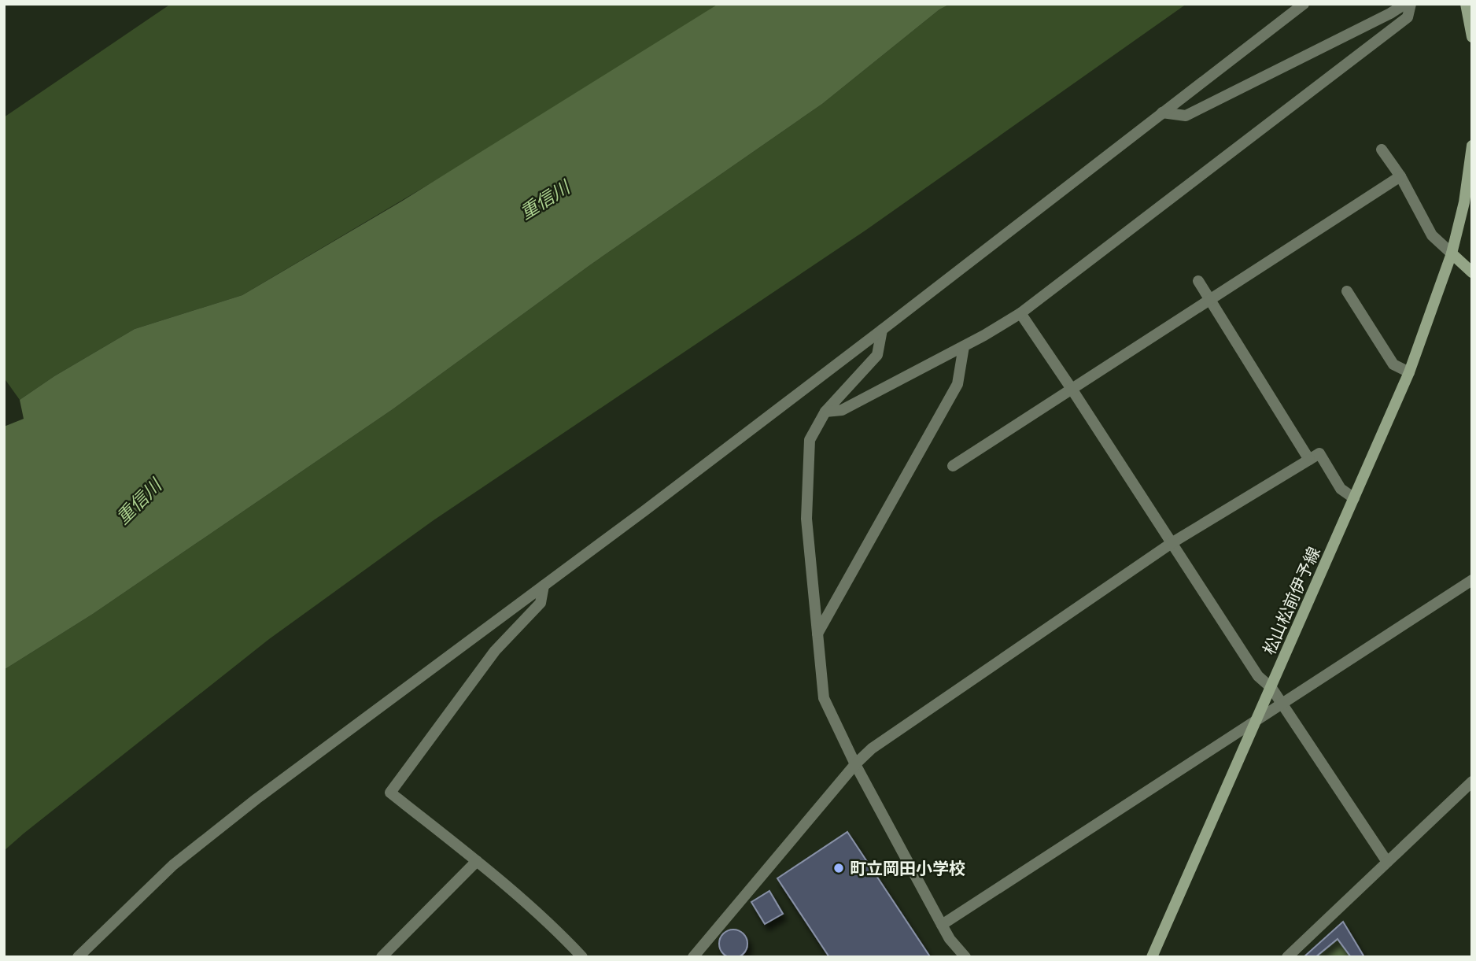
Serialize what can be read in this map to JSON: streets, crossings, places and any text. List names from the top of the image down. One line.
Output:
{"streets":{"main road":["松山松前伊予線"]},"water":["重信川"],"places":["町立岡田小学校"]}
